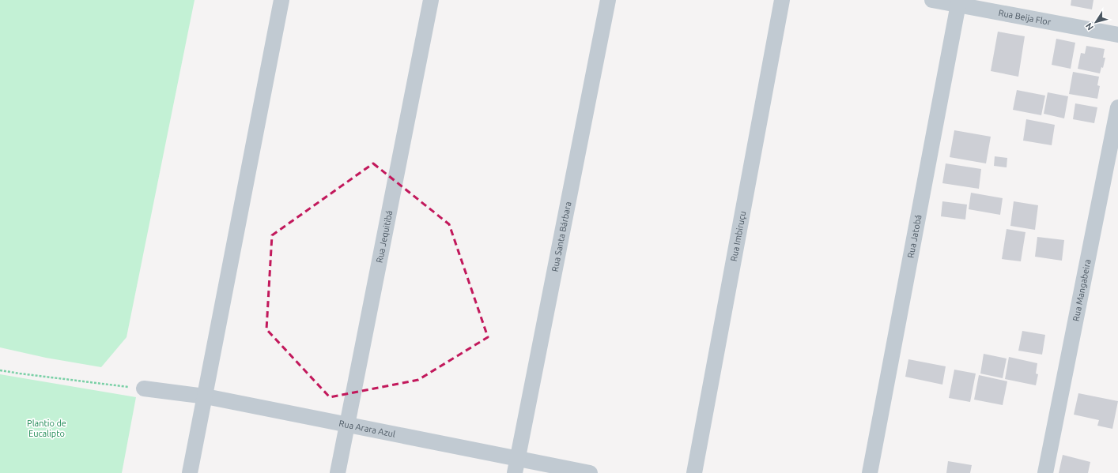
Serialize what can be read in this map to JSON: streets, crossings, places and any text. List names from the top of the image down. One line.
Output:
{"streets":{"street":["Rua Beija Flor","Rua Jequitibá","Rua Santa Bárbara","Rua Jatobá","Rua Imbiruçu","Rua Mangabeira","Rua Arara Azul"]},"crossings":[["Rua Beija Flor","Rua Jatobá"],["Rua Jequitibá","Rua Arara Azul"],["Rua Santa Bárbara","Rua Arara Azul"]],"parks":["Plantio de Eucalipto"],"north":"bottom left"}
